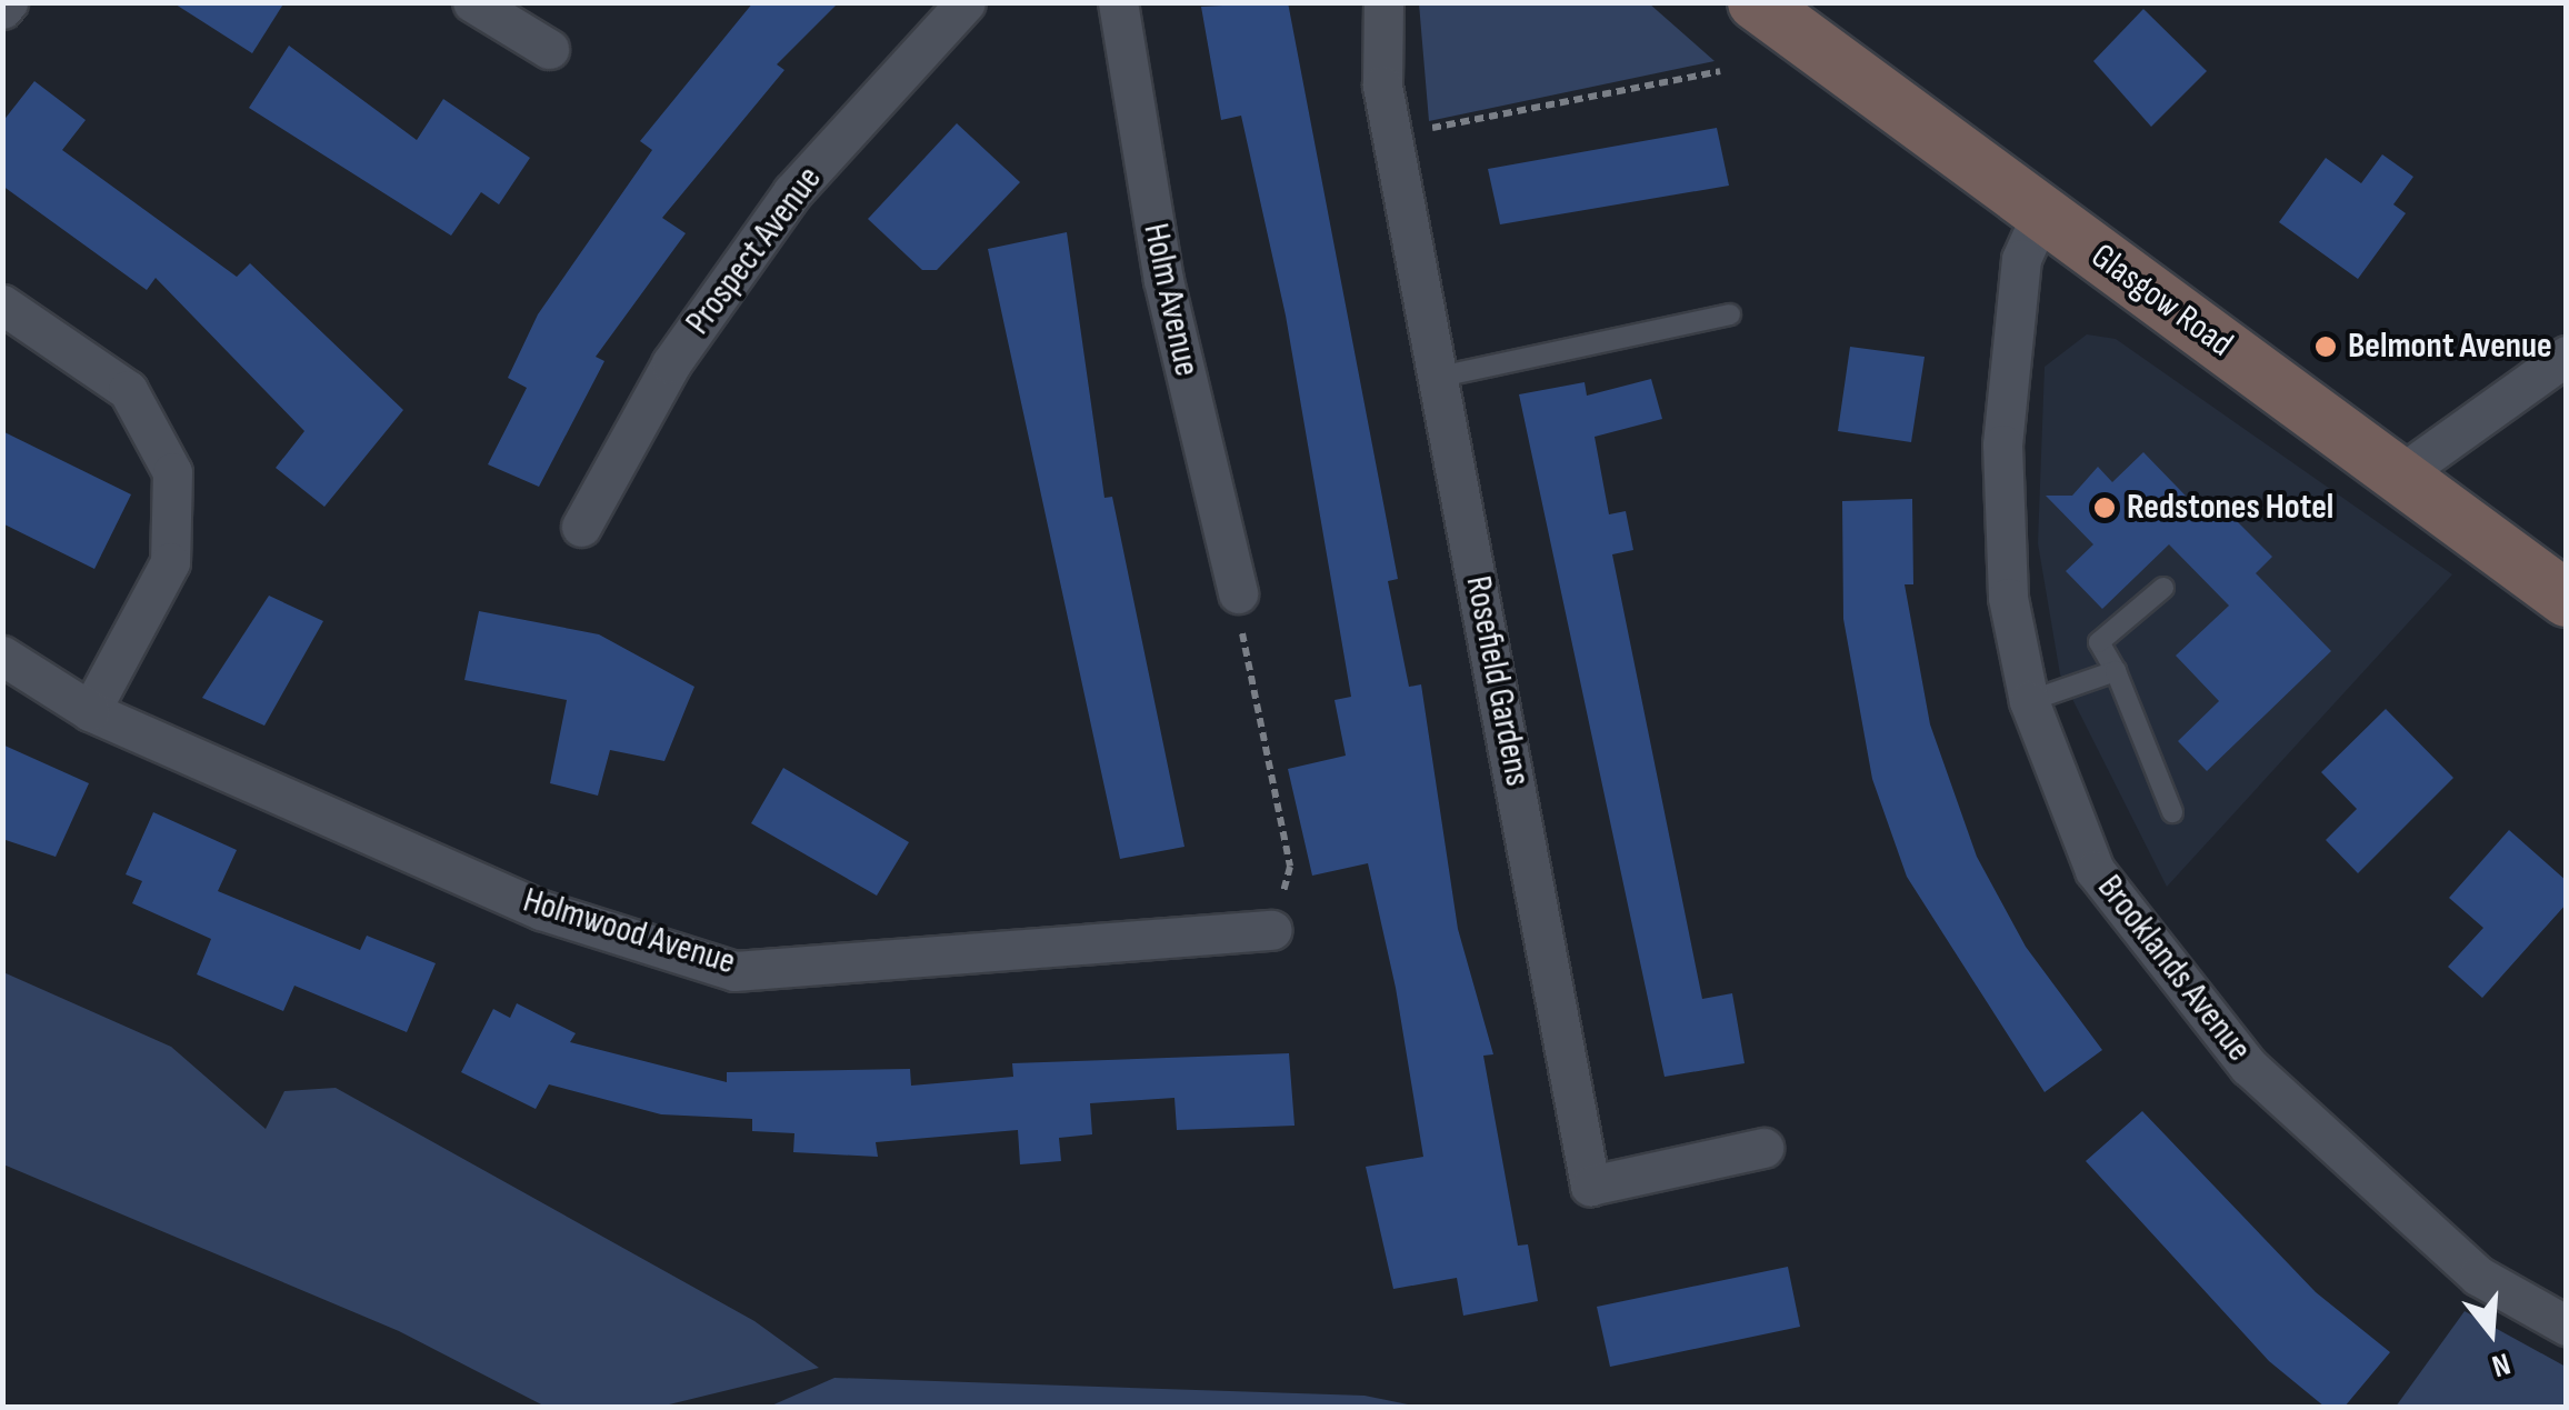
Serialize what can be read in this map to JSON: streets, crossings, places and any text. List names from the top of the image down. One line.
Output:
{"streets":{"main road":["Glasgow Road"],"street":["Prospect Avenue","Holm Avenue","Rosefield Gardens","Holmwood Avenue","Brooklands Avenue"]},"crossings":[["Glasgow Road","Brooklands Avenue"]],"places":["Belmont Avenue","Redstones Hotel"],"north":"bottom"}
